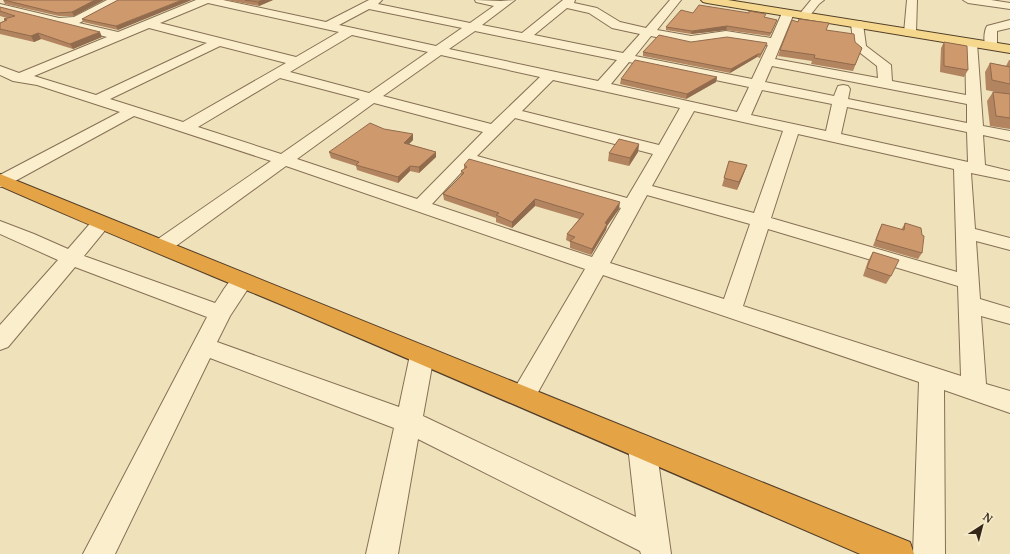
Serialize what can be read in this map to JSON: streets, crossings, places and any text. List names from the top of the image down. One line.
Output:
{"north":"top right"}
